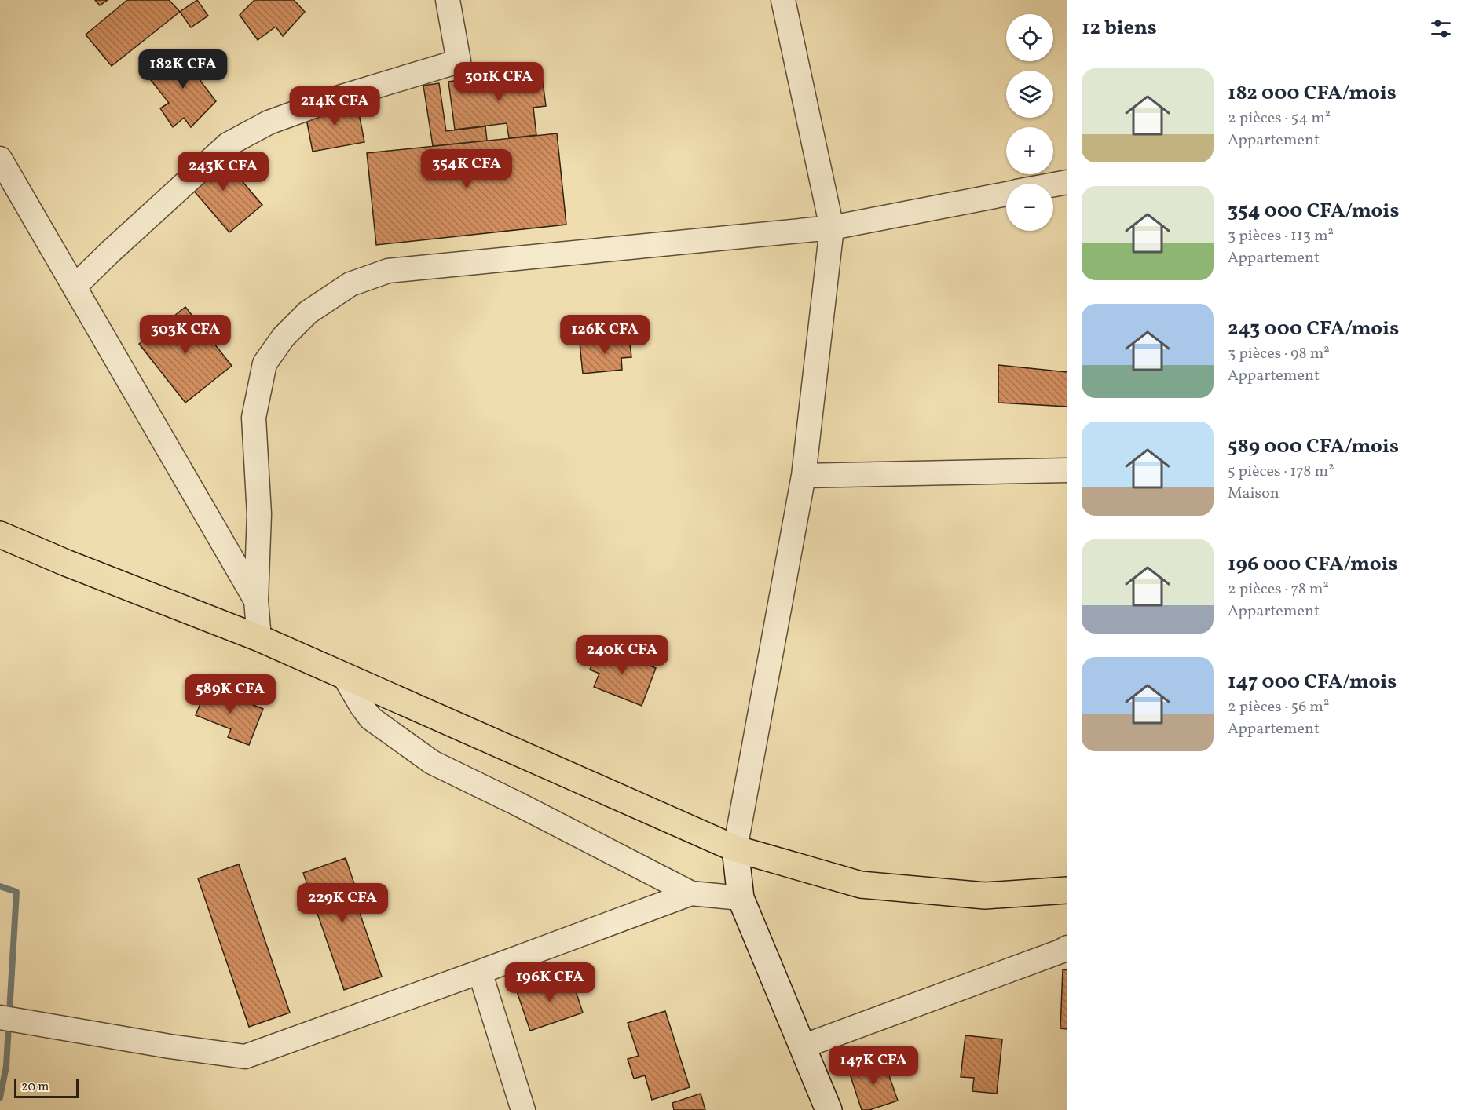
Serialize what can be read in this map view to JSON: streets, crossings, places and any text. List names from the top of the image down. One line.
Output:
{"scale_bar":"20 m","page":{"heading":"12 biens","map_buttons":["+","−"],"price":["182K CFA","301K CFA","214K CFA","354K CFA","243K CFA","303K CFA","126K CFA","240K CFA","589K CFA","229K CFA","196K CFA","147K CFA"],"list":[{"name":"182 000 CFA/mois","note":"2 pièces · 54 m² · Appartement"},{"name":"354 000 CFA/mois","note":"3 pièces · 113 m² · Appartement"},{"name":"243 000 CFA/mois","note":"3 pièces · 98 m² · Appartement"},{"name":"589 000 CFA/mois","note":"5 pièces · 178 m² · Maison"},{"name":"196 000 CFA/mois","note":"2 pièces · 78 m² · Appartement"},{"name":"147 000 CFA/mois","note":"2 pièces · 56 m² · Appartement"}],"scale":"20 m"}}
